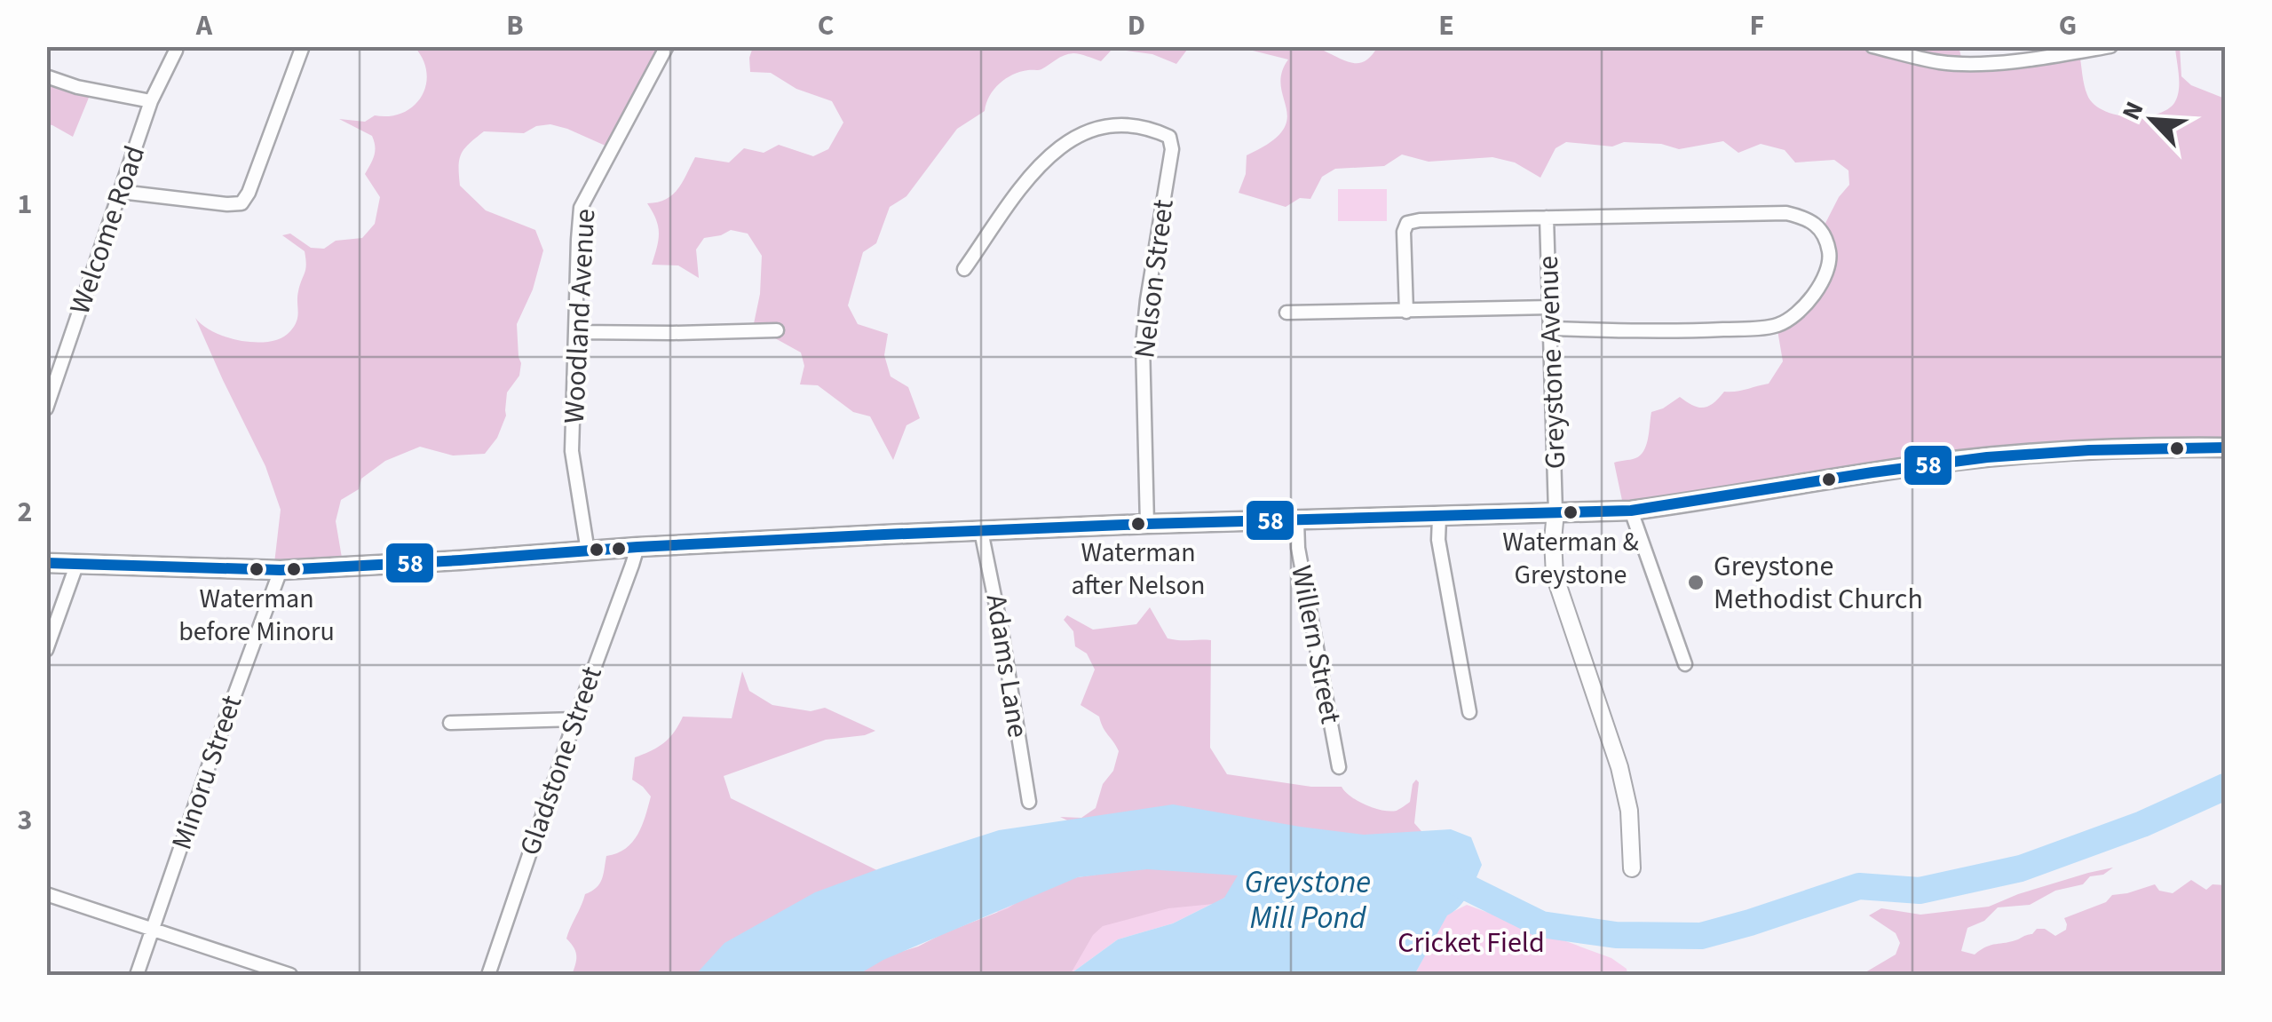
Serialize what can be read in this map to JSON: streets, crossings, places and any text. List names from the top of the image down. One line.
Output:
{"streets":{"street":["Welcome Road","Nelson Street","Woodland Avenue","Greystone Avenue","Willern Street","Adams Lane","Gladstone Street","Minoru Street"]},"water":["Greystone Mill Pond"],"parks":["Cricket Field"],"places":["Waterman & Greystone","Waterman after Nelson","Waterman before Minoru","Greystone Methodist Church"],"lines":["transit line 58"],"north":"top left","grid":{"columns":["A","B","C","D","E","F","G"],"rows":["1","2","3"]}}
